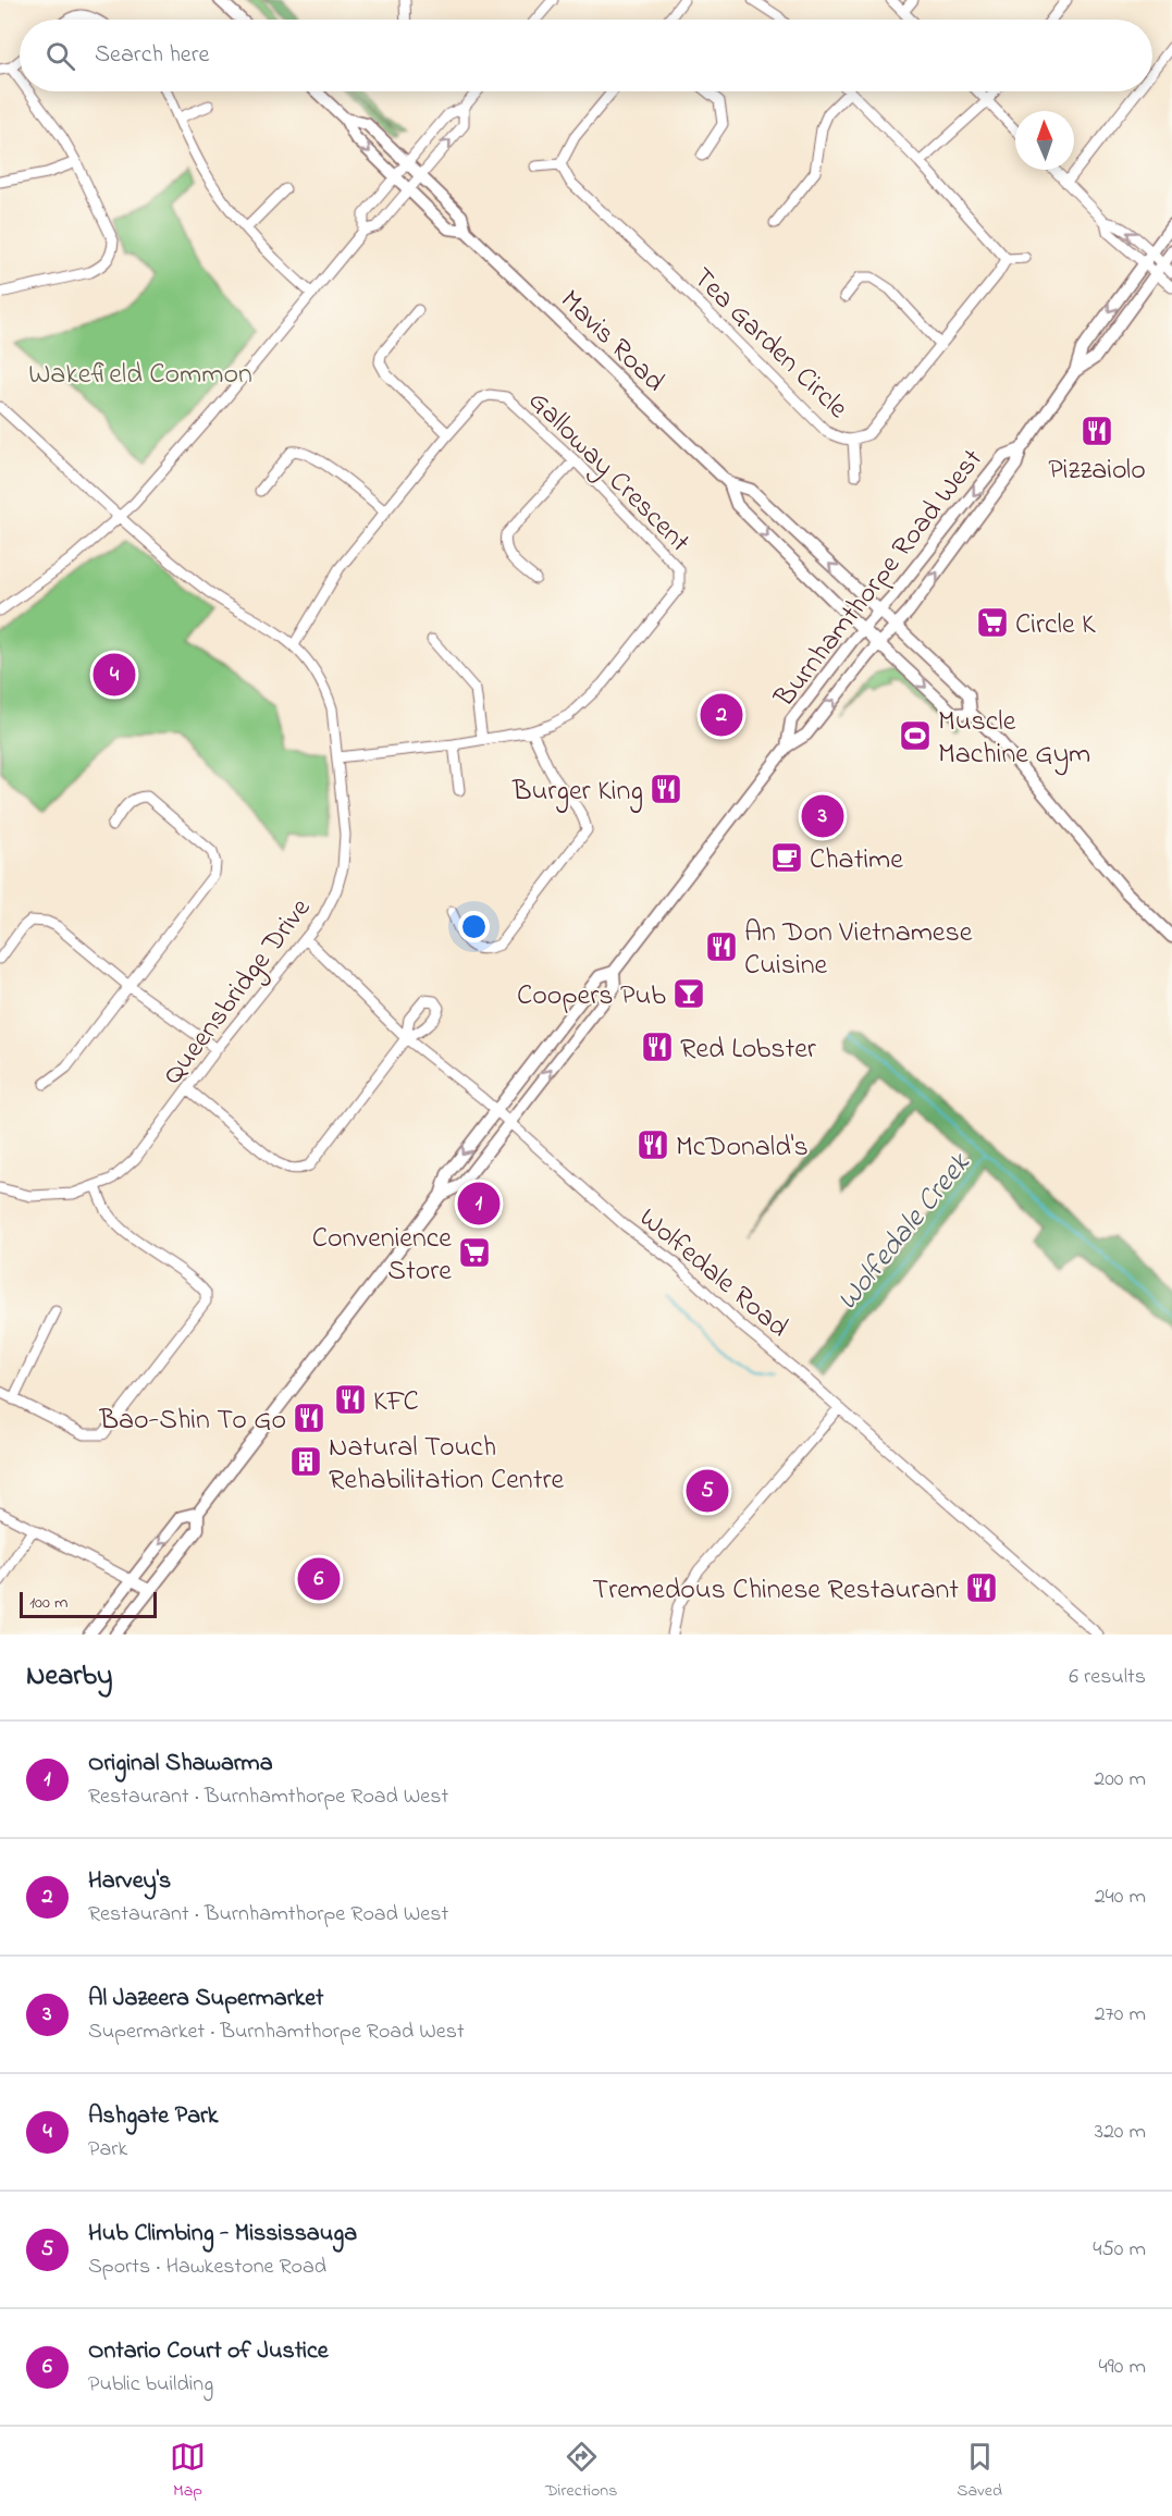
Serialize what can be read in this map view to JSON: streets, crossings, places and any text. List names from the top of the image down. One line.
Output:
{"streets":{"main road":["Mavis Road","Burnhamthorpe Road West"],"street":["Tea Garden Circle","Galloway Crescent","Queensbridge Drive","Wolfedale Road"]},"crossings":[["Mavis Road","Burnhamthorpe Road West"],["Galloway Crescent","Queensbridge Drive"],["Burnhamthorpe Road West","Wolfedale Road"],["Queensbridge Drive","Wolfedale Road"]],"water":["Wolfedale Creek"],"parks":["Wakefield Common"],"places":{"restaurant":["Pizzaiolo","Burger King","An Don Vietnamese Cuisine","Red Lobster","McDonald's","KFC","Bao-Shin To Go","Tremedous Chinese Restaurant"],"supermarket":["Circle K","Convenience Store"],"sports":["Muscle Machine Gym"],"cafe":["Chatime"],"bar":["Coopers Pub"],"building":["Natural Touch Rehabilitation Centre"]},"scale_bar":"100 m","north":"top","page":{"search":"Search here","pins":["4","2","3","1","5","6"],"scale":"100 m","heading":["Nearby","6 results"],"list":[{"mark":"1","name":"Original Shawarma","note":"Restaurant · Burnhamthorpe Road West","value":"200 m"},{"mark":"2","name":"Harvey's","note":"Restaurant · Burnhamthorpe Road West","value":"240 m"},{"mark":"3","name":"Al Jazeera Supermarket","note":"Supermarket · Burnhamthorpe Road West","value":"270 m"},{"mark":"4","name":"Ashgate Park","note":"Park","value":"320 m"},{"mark":"5","name":"Hub Climbing - Mississauga","note":"Sports · Hawkestone Road","value":"450 m"},{"mark":"6","name":"Ontario Court of Justice","note":"Public building","value":"490 m"}],"nav":["Map","Directions","Saved"]}}
